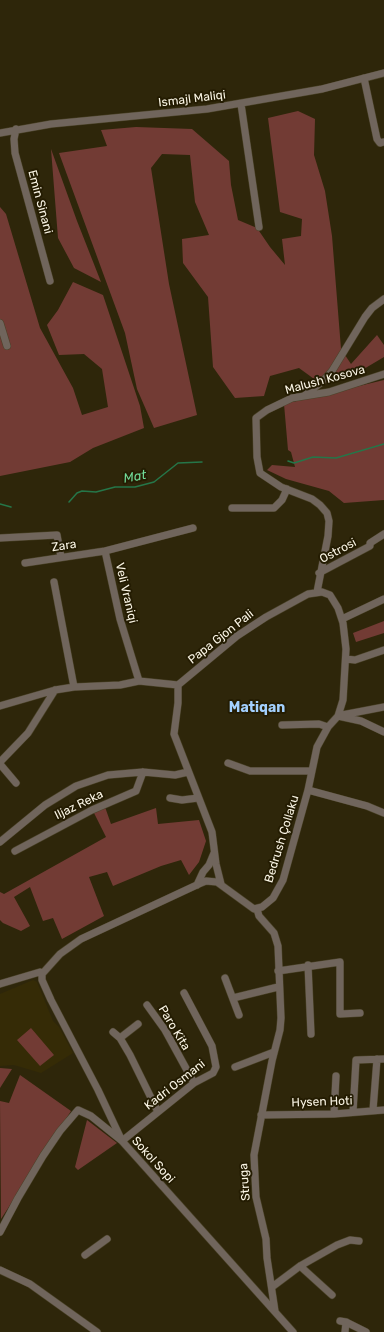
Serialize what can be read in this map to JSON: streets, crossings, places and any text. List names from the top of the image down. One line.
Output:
{"streets":{"street":["Ismajl Maliqi","Emin Sinani","Malush Kosova","Zara","Ostrosi","Veli Vraniqi","Papa Gjon Pali","Iljaz Reka","Bedrush Çollaku","Paro Kita","Kadri Osmani","Hysen Hoti","Sokol Sopi","Struga"]},"crossings":[["Ismajl Maliqi","Emin Sinani"],["Malush Kosova","Ostrosi"],["Malush Kosova","Papa Gjon Pali"],["Zara","Veli Vraniqi"],["Bedrush Çollaku","Struga"],["Paro Kita","Kadri Osmani"],["Kadri Osmani","Sokol Sopi"],["Hysen Hoti","Struga"],["Sokol Sopi","Struga"]],"districts":["Matiqan"],"water":["Mat"]}
